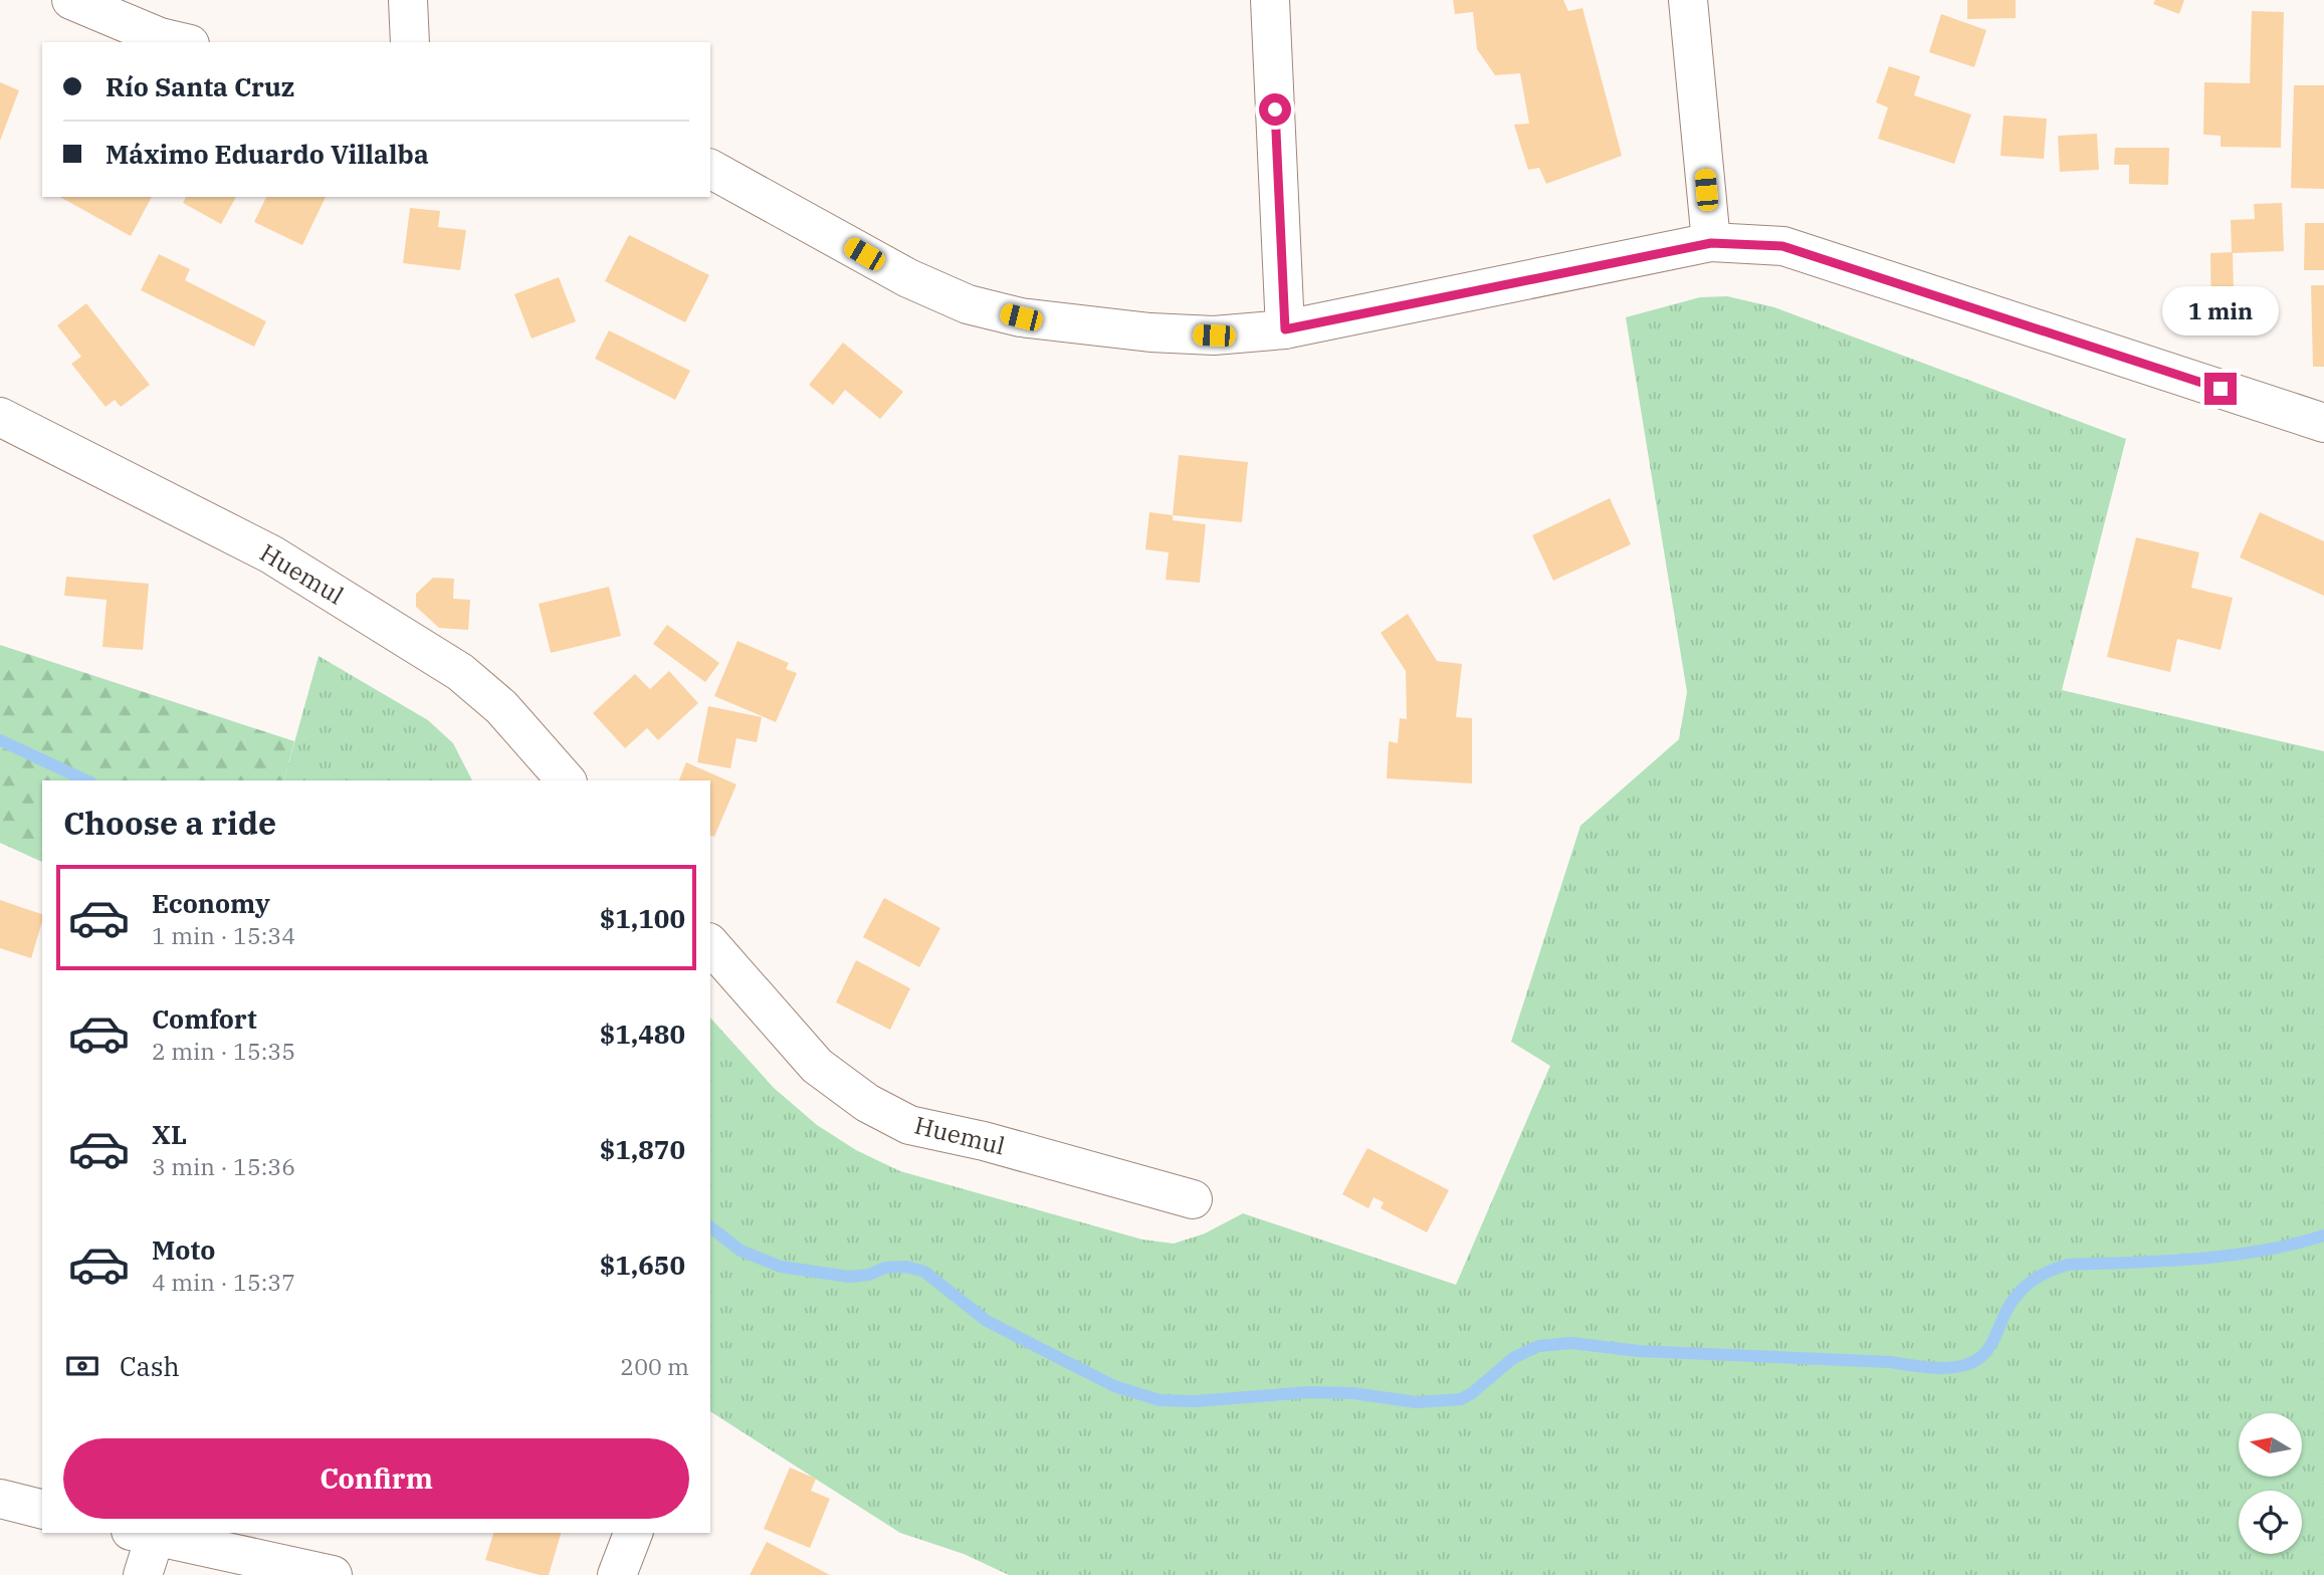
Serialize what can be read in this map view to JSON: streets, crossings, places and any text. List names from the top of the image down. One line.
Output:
{"streets":{"street":["Huemul"]},"north":"left","page":{"banner":["Río Santa Cruz","Máximo Eduardo Villalba"],"bubble":"1 min","heading":"Choose a ride","list":[{"name":"Economy","note":"1 min · 15:34","value":"$1,100"},{"name":"Comfort","note":"2 min · 15:35","value":"$1,480"},{"name":"XL","note":"3 min · 15:36","value":"$1,870"},{"name":"Moto","note":"4 min · 15:37","value":"$1,650"}],"pay":["Cash","200 m"],"buttons":"Confirm"}}
